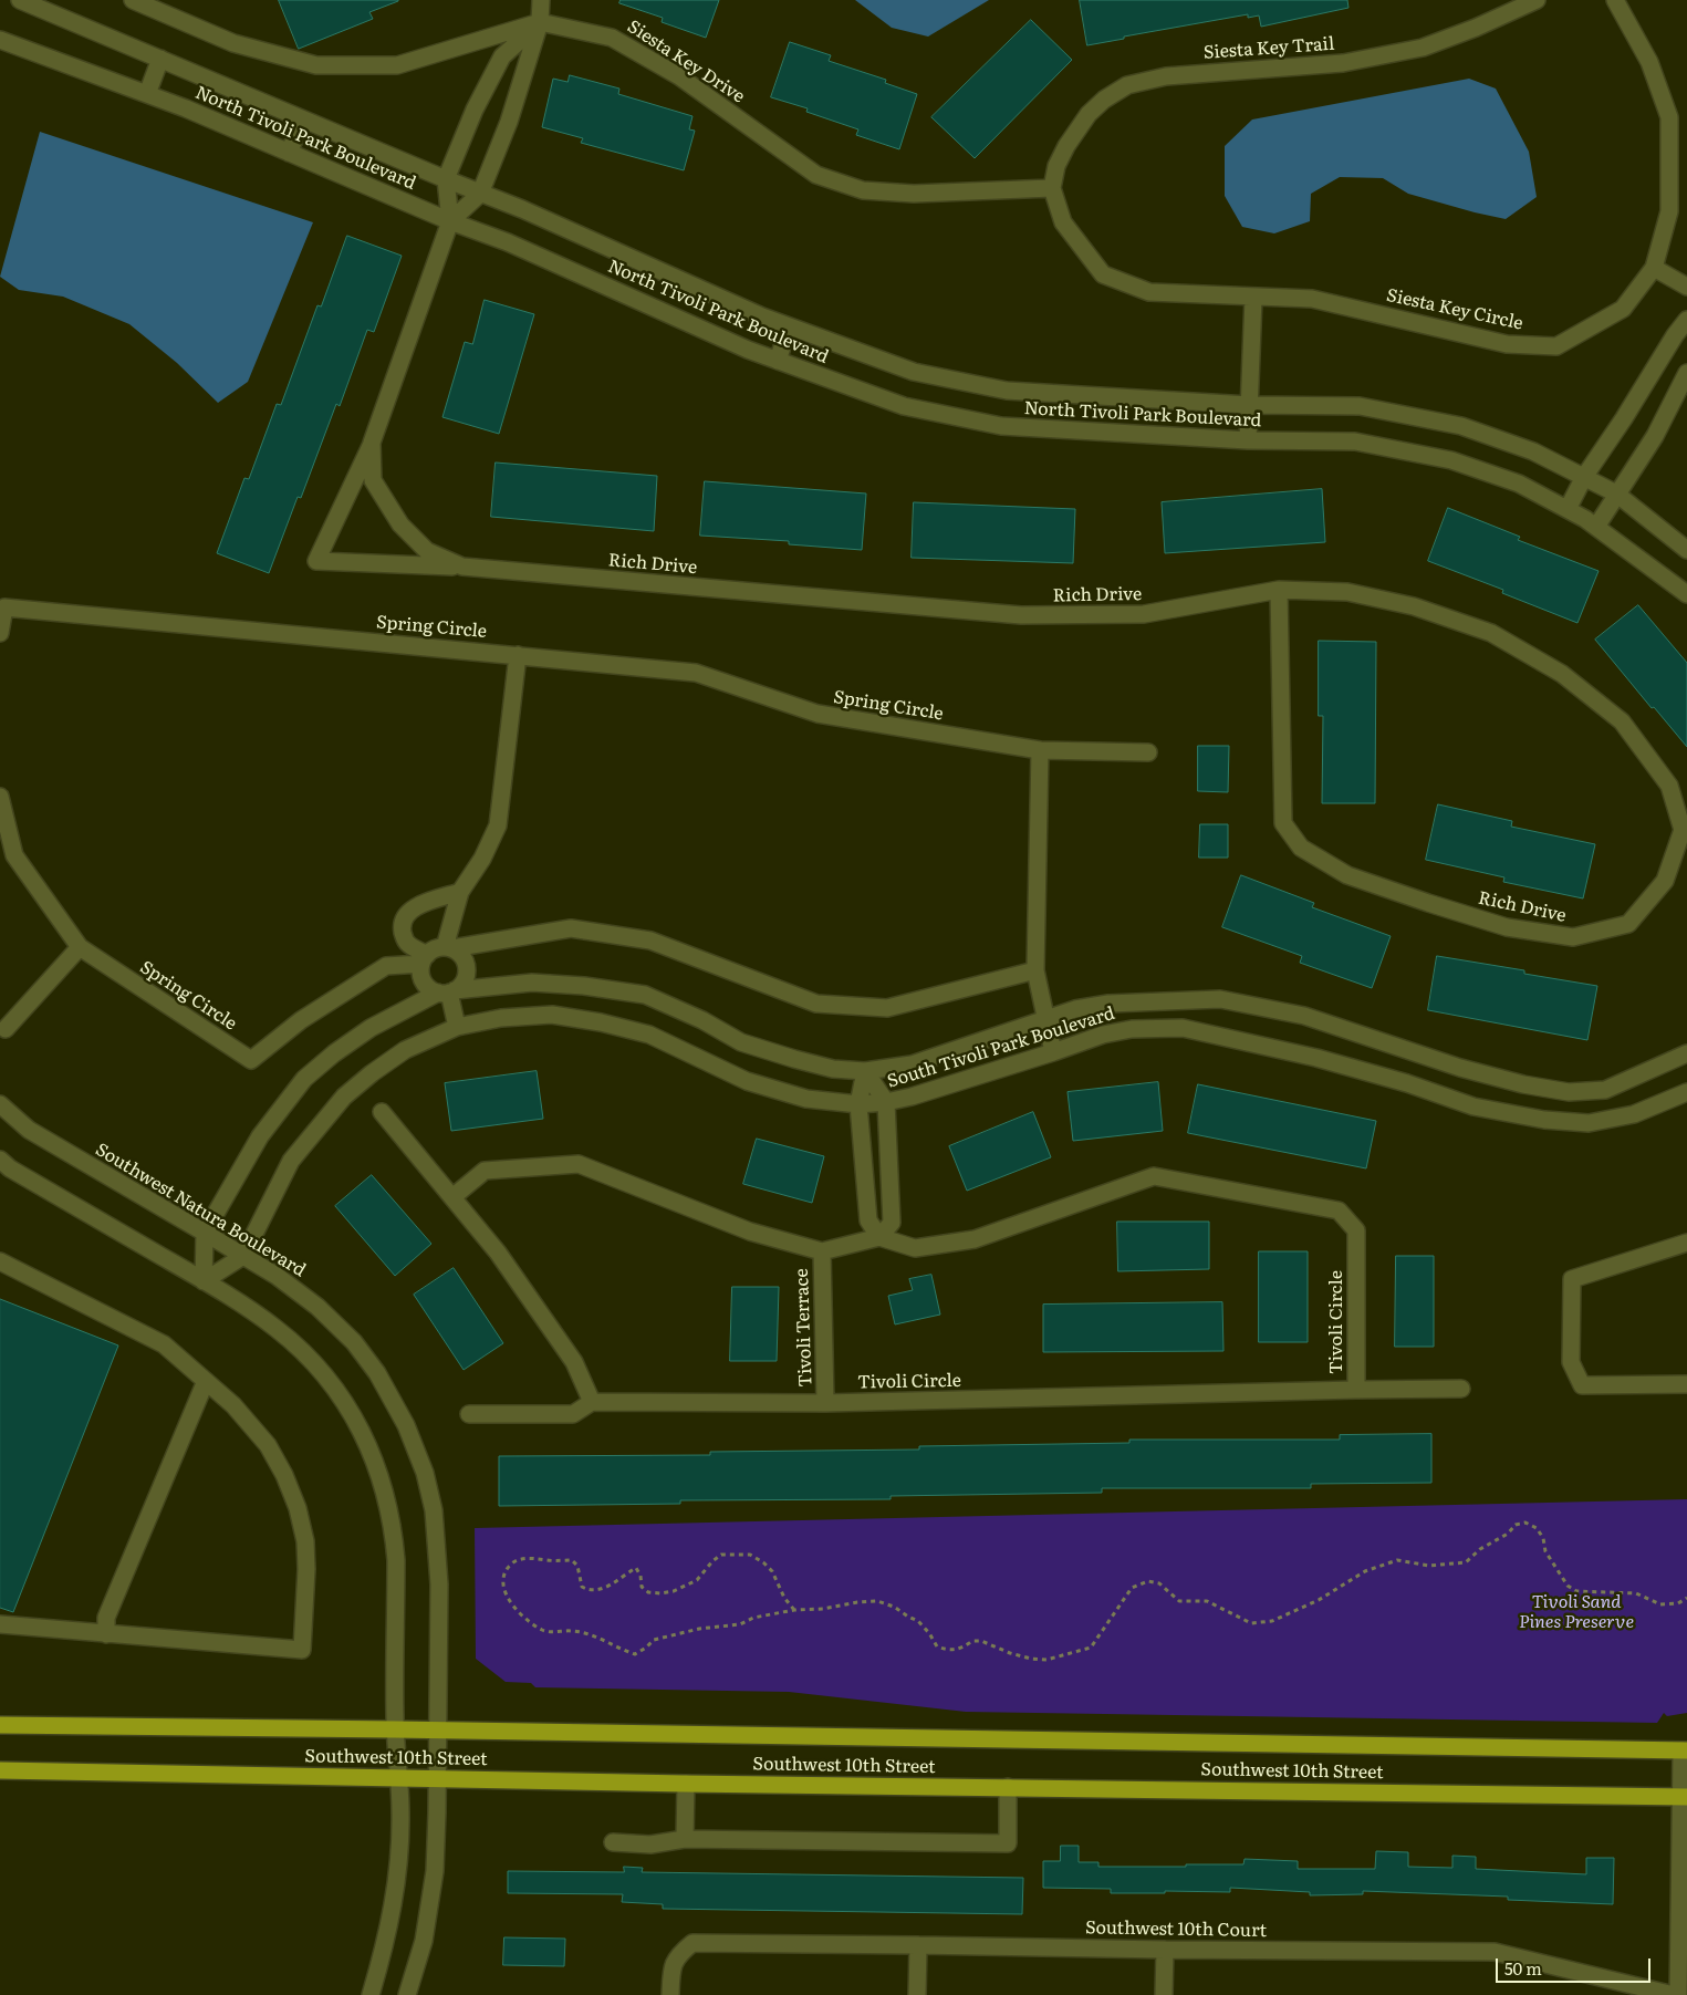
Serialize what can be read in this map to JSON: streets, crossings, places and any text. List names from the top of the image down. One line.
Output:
{"streets":{"main road":["Southwest 10th Street"],"street":["Siesta Key Trail","Siesta Key Drive","North Tivoli Park Boulevard","Siesta Key Circle","Rich Drive","Spring Circle","South Tivoli Park Boulevard","Southwest Natura Boulevard","Tivoli Circle","Tivoli Terrace","Southwest 10th Court"]},"crossings":[["Siesta Key Trail","Siesta Key Drive"],["Siesta Key Trail","Siesta Key Circle"],["Siesta Key Drive","Siesta Key Circle"],["North Tivoli Park Boulevard","Rich Drive"],["Spring Circle","South Tivoli Park Boulevard"],["South Tivoli Park Boulevard","Southwest Natura Boulevard"],["Southwest Natura Boulevard","Southwest 10th Street"],["Tivoli Circle","Tivoli Terrace"]],"parks":["Tivoli Sand Pines Preserve"],"scale_bar":"50 m"}
